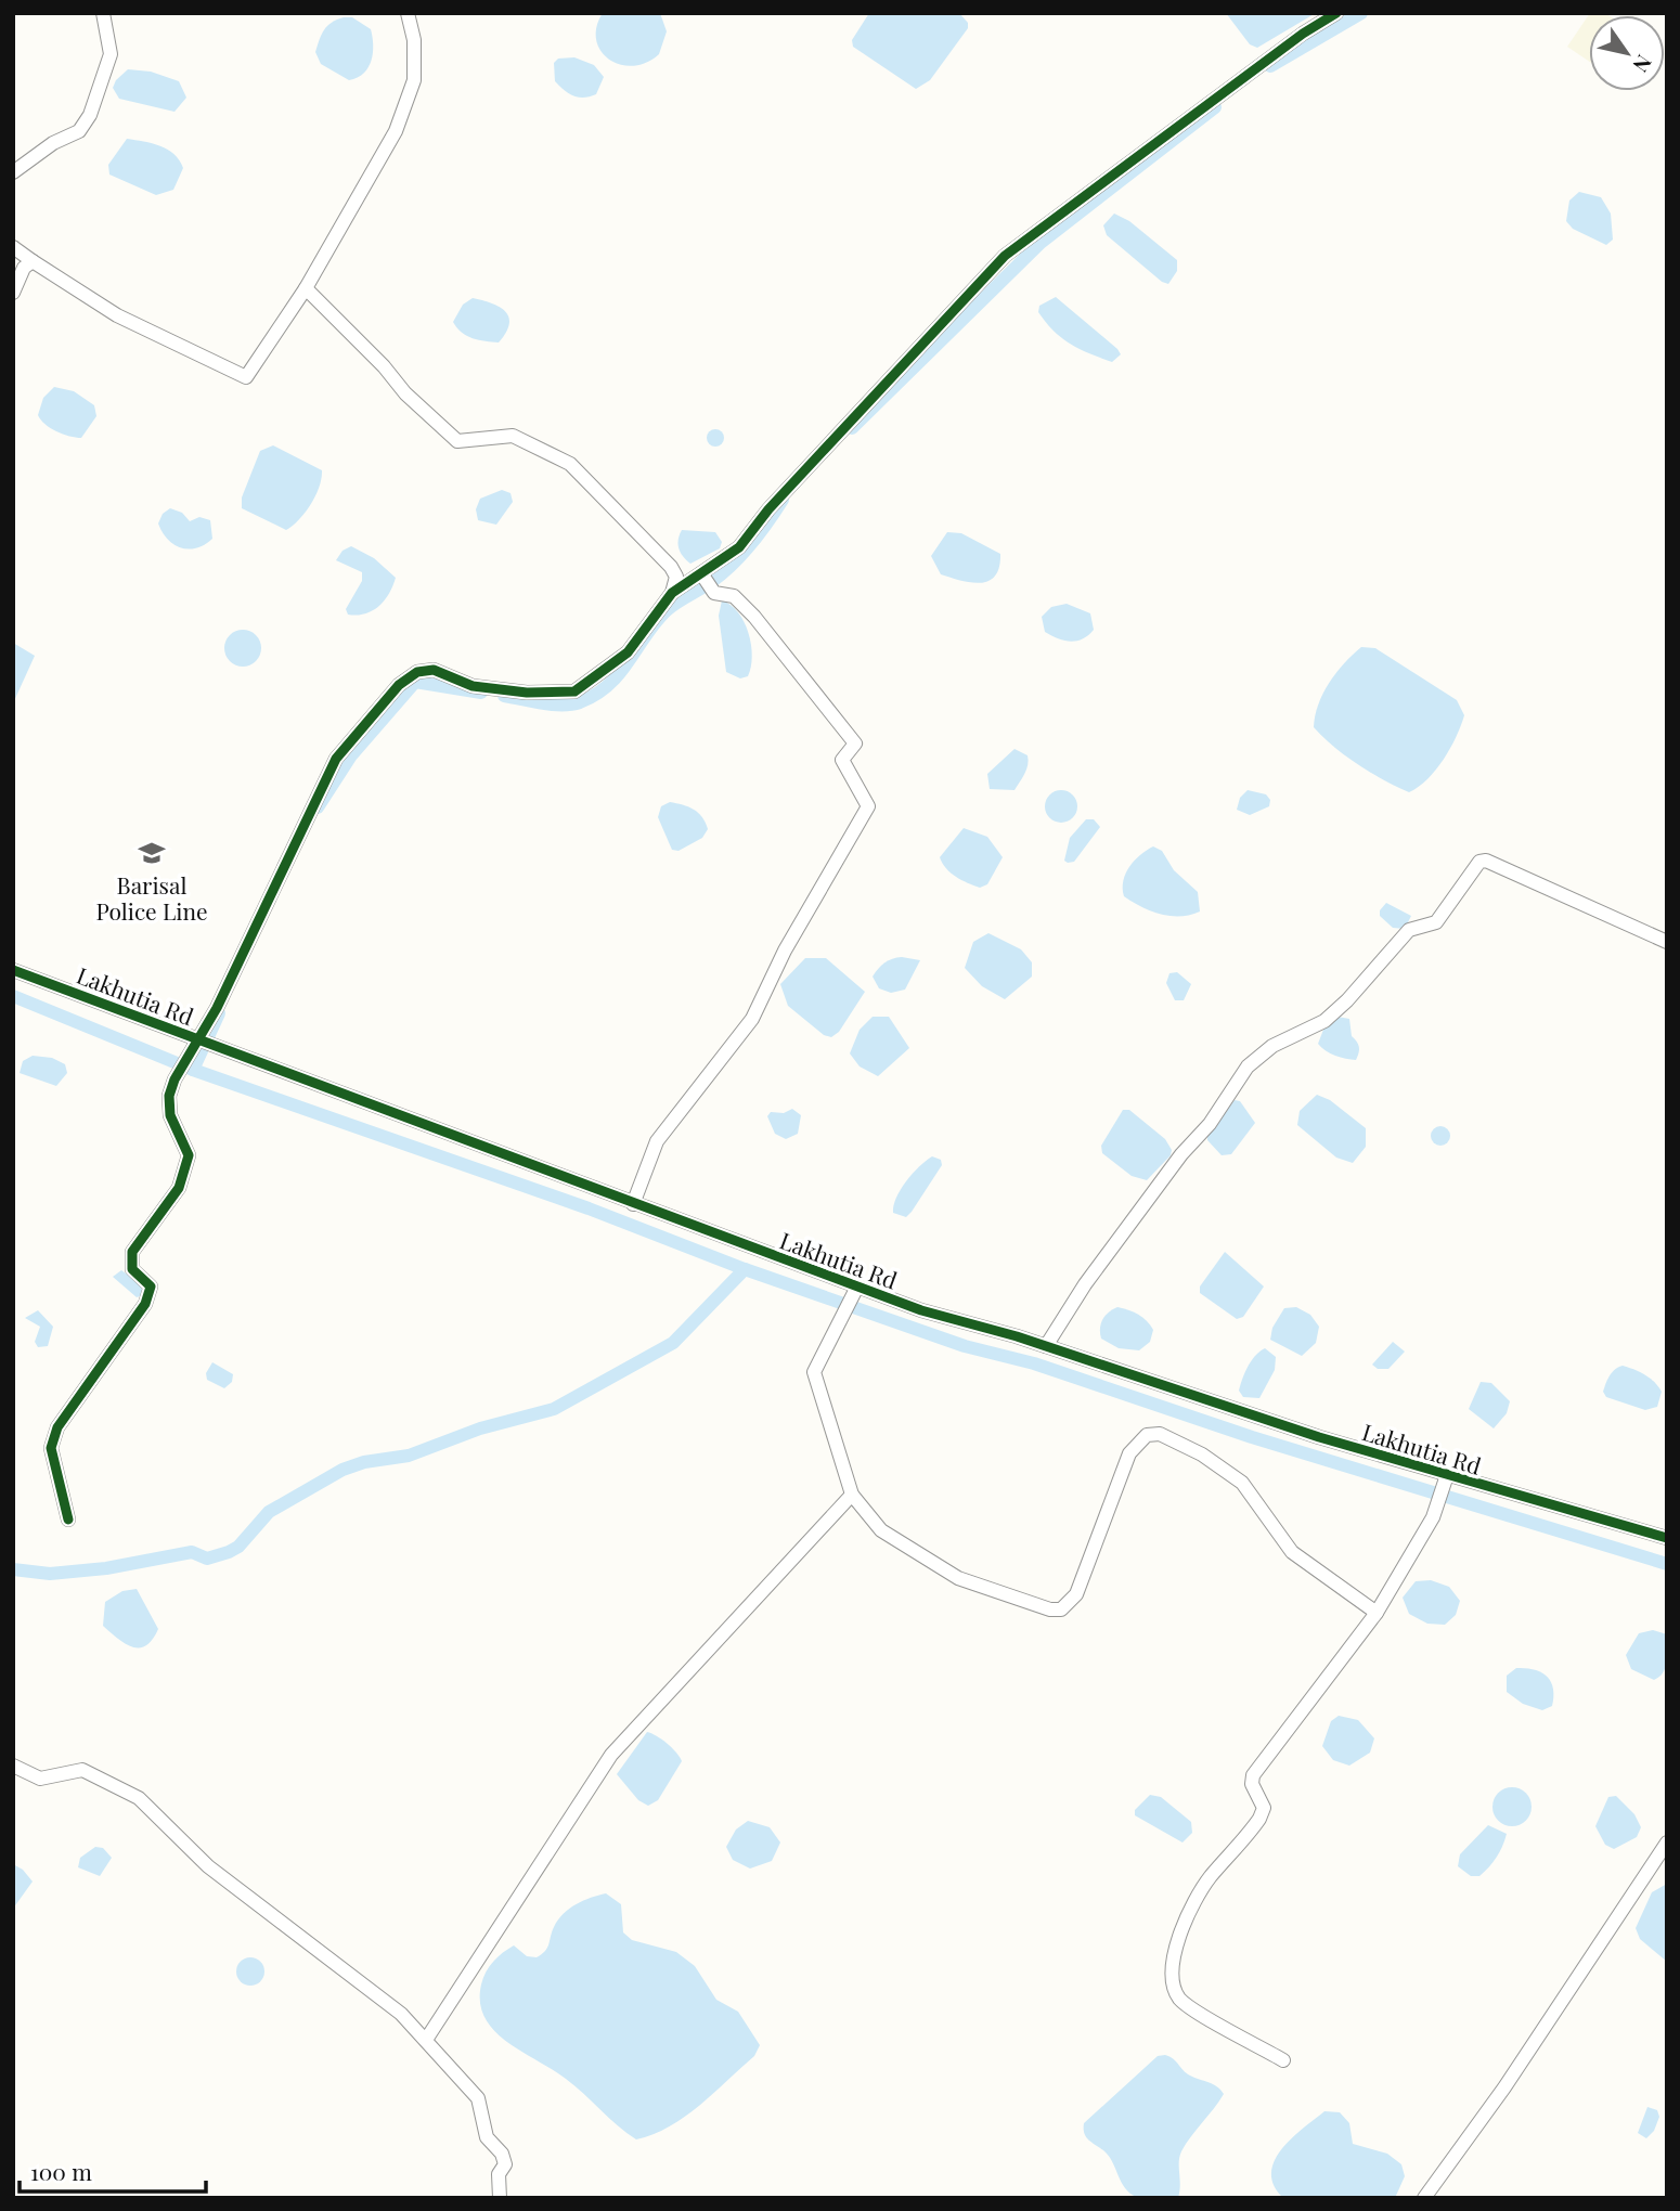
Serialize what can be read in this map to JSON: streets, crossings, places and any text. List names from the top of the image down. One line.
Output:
{"streets":{"street":["Lakhutia Rd"]},"places":{"school or university":["Barisal Police Line"]},"scale_bar":"100 m","north":"bottom right"}
